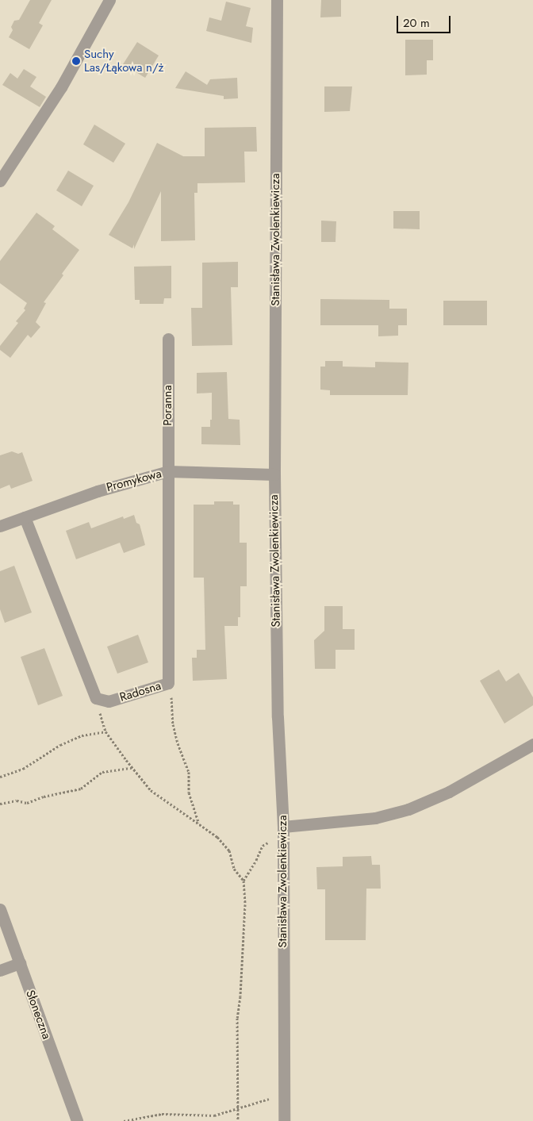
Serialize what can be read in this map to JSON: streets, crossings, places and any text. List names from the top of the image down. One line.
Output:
{"streets":{"street":["Stanisława Zwolenkiewicza","Poranna","Promykowa","Radosna","Słoneczna"]},"crossings":[["Stanisława Zwolenkiewicza","Promykowa"],["Poranna","Promykowa"],["Poranna","Radosna"],["Promykowa","Radosna"]],"places":["Suchy Las/Łąkowa n/ż"],"scale_bar":"20 m"}
